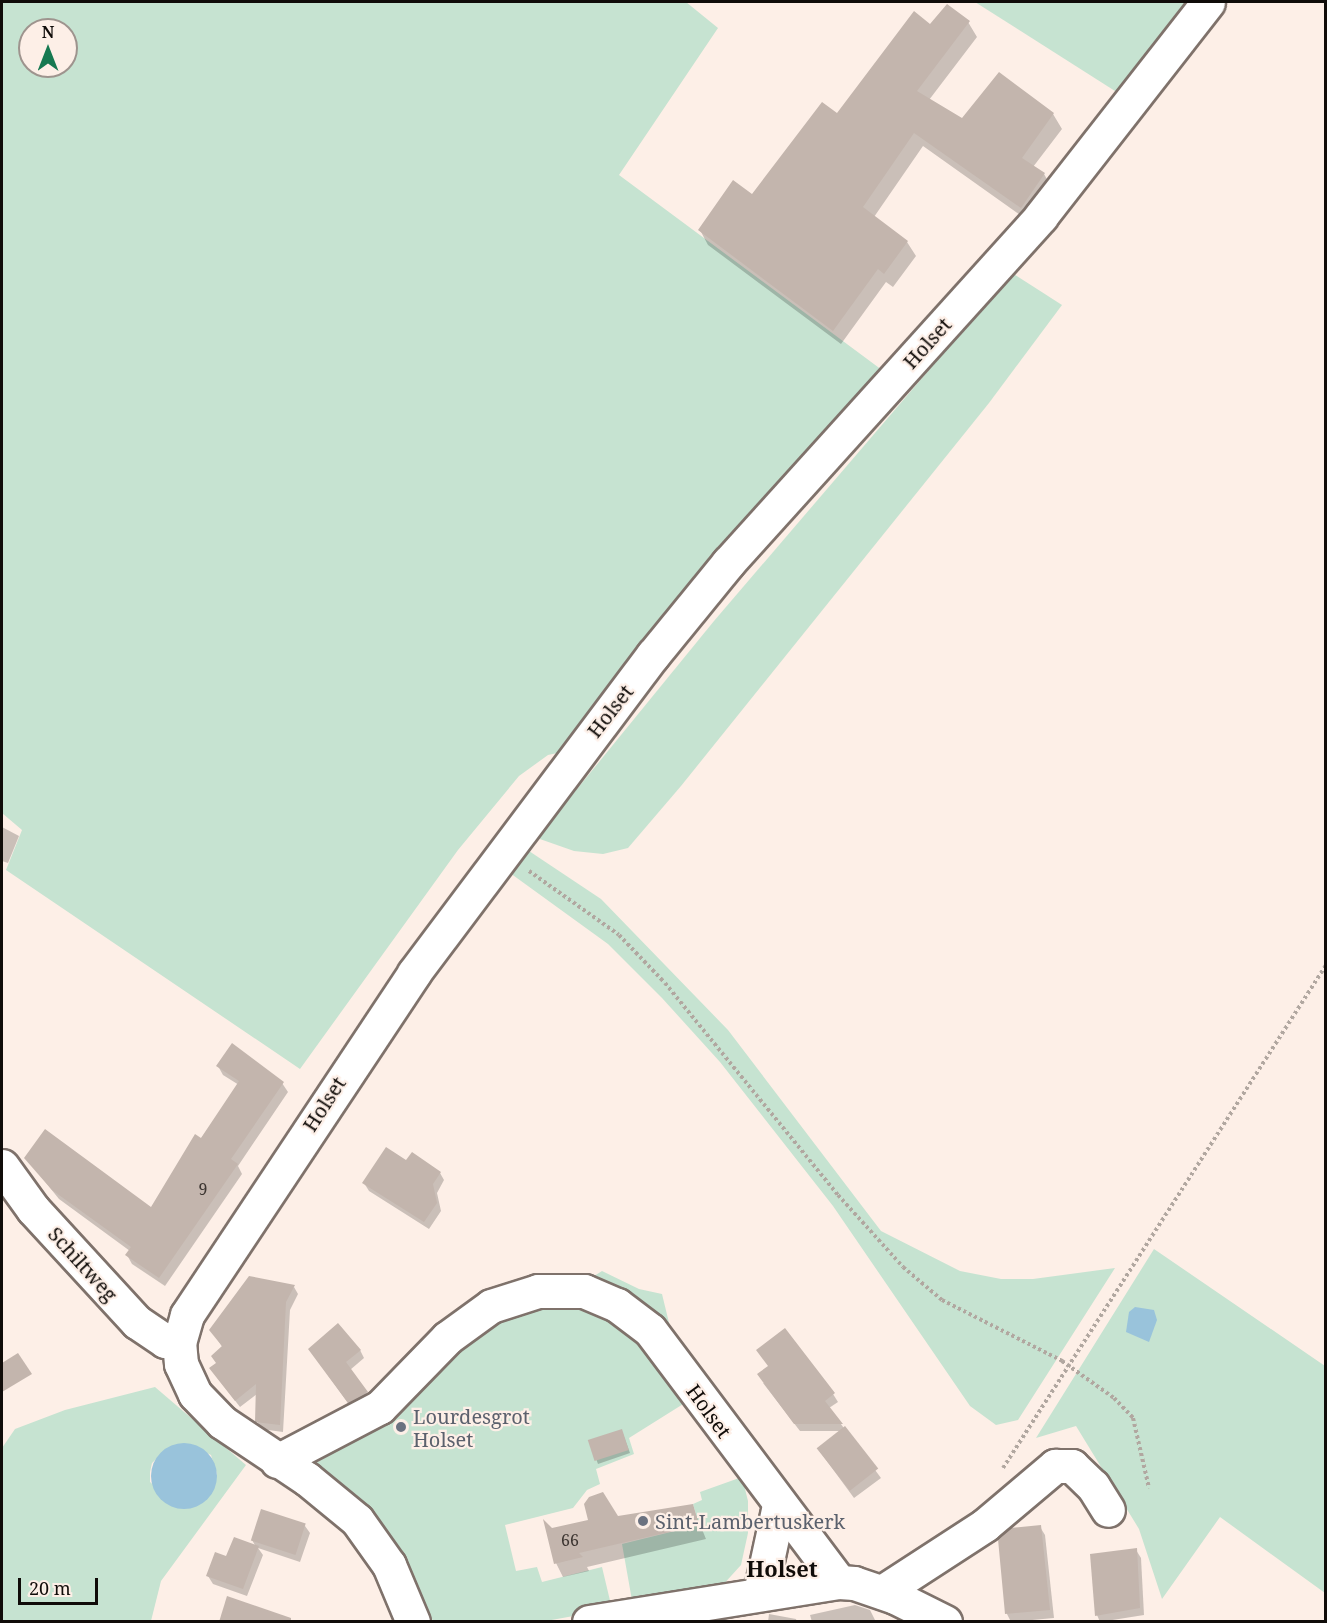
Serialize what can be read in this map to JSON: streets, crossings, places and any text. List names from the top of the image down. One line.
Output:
{"streets":{"street":["Holset","Schiltweg"]},"crossings":[["Holset","Schiltweg"]],"districts":["Holset"],"places":["Lourdesgrot Holset","Sint-Lambertuskerk"],"house_numbers":["9","66"],"scale_bar":"20 m","north":"top"}
